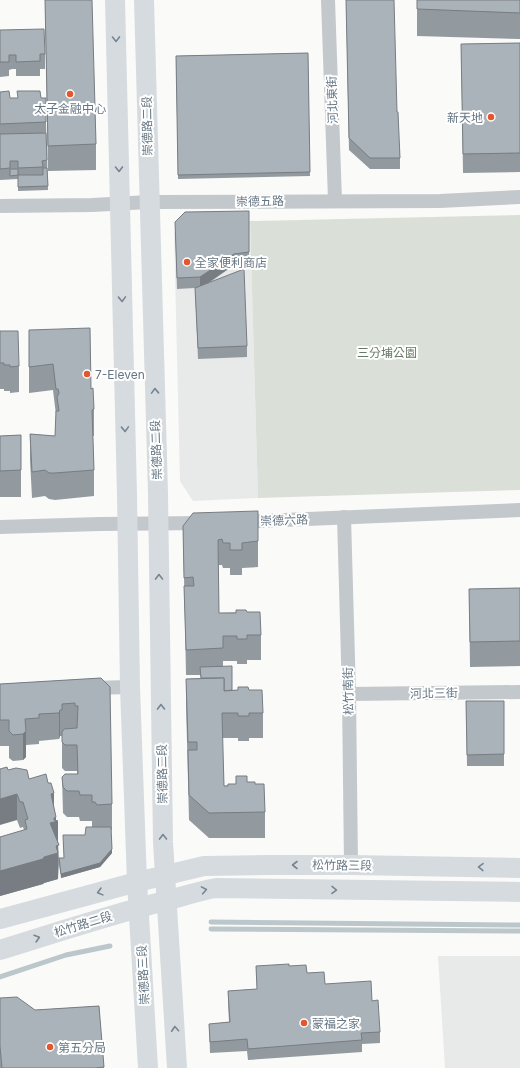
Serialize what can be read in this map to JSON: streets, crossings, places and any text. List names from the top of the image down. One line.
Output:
{"streets":{"main road":["崇德路二段","松竹路三段","松竹路二段","崇德路三段"],"street":["河北東街","崇德五路","崇德六路","松竹南街","河北三街"]},"crossings":[["河北東街","崇德五路"],["崇德路二段","崇德五路"],["崇德路二段","崇德六路"],["崇德路二段","松竹路三段"],["崇德路二段","松竹路二段"],["崇德六路","松竹南街"],["松竹南街","河北三街"],["松竹南街","松竹路三段"],["松竹路三段","松竹路二段"],["松竹路二段","崇德路三段"]],"parks":["三分埔公園"],"places":["太子金融中心","新天地","全家便利商店","7-Eleven","蒙福之家","第五分局"]}
